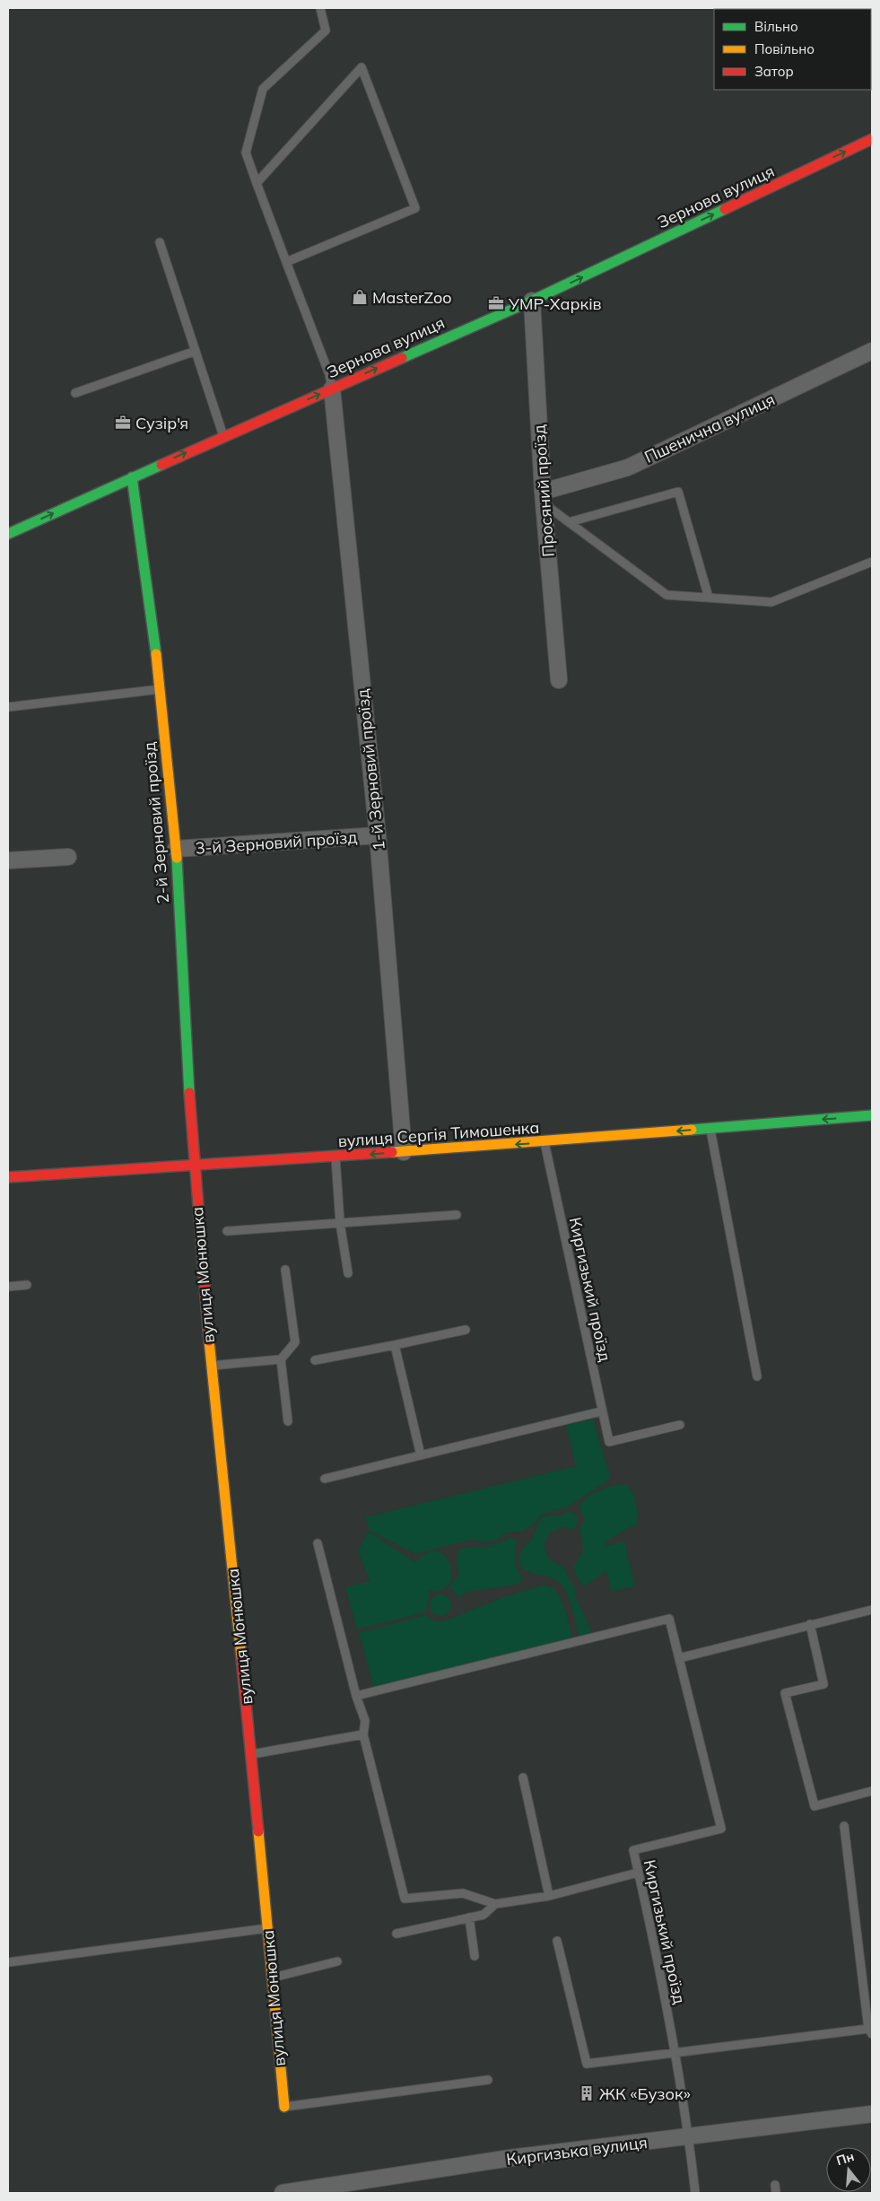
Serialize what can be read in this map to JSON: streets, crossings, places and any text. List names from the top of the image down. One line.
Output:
{"streets":{"street":["Зернова вулиця","Пшенична вулиця","Просяний проїзд","1-й Зерновий проїзд","2-й Зерновий проїзд","3-й Зерновий проїзд","вулиця Сергія Тимошенка","вулиця Монюшка","Киргизька вулиця"],"lane":["Киргизький проїзд"]},"crossings":[["Зернова вулиця","Просяний проїзд"],["Зернова вулиця","1-й Зерновий проїзд"],["Зернова вулиця","2-й Зерновий проїзд"],["Пшенична вулиця","Просяний проїзд"],["1-й Зерновий проїзд","3-й Зерновий проїзд"],["1-й Зерновий проїзд","вулиця Сергія Тимошенка"],["2-й Зерновий проїзд","3-й Зерновий проїзд"],["2-й Зерновий проїзд","вулиця Сергія Тимошенка"],["2-й Зерновий проїзд","вулиця Монюшка"],["вулиця Сергія Тимошенка","вулиця Монюшка"],["вулиця Сергія Тимошенка","Киргизький проїзд"],["Киргизький проїзд","Киргизька вулиця"]],"one_way":["Зернова вулиця","вулиця Сергія Тимошенка"],"places":{"shop":["MasterZoo"],"office":["УМР-Харків","Сузір'я"],"building":["ЖК «Бузок»"]},"legend":["Вільно","Повільно","Затор"],"north":"top"}
